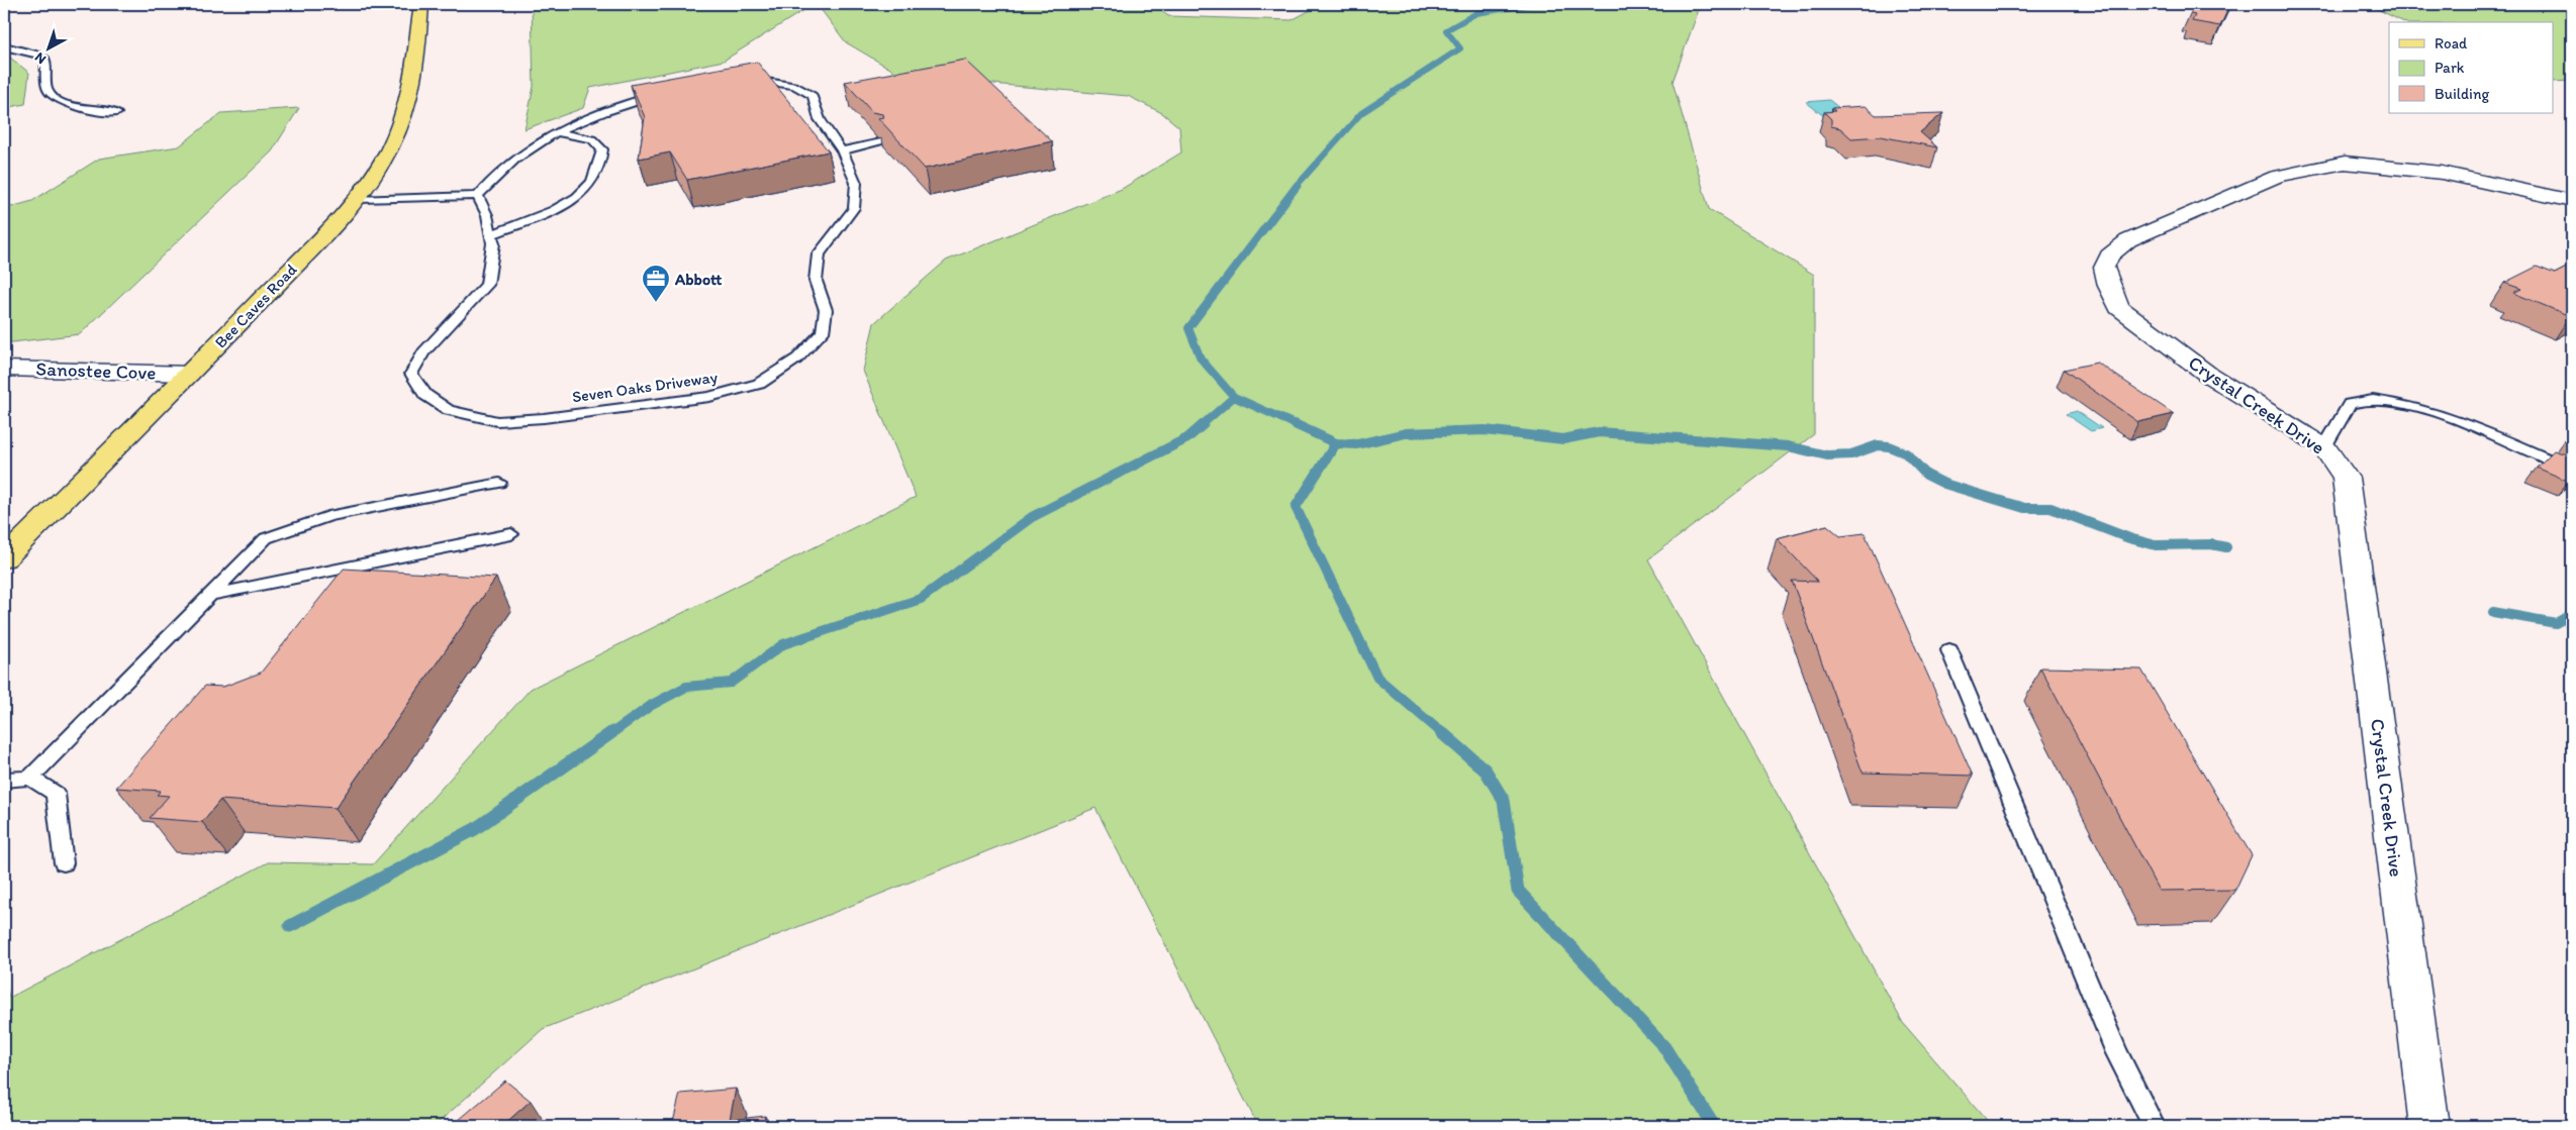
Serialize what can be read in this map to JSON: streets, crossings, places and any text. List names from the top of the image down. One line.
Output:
{"streets":{"main road":["Bee Caves Road"],"street":["Sanostee Cove","Crystal Creek Drive"],"lane":["Seven Oaks Driveway"]},"crossings":[["Bee Caves Road","Sanostee Cove"]],"places":{"office":["Abbott"]},"legend":["Road","Park","Building"],"north":"bottom left"}
